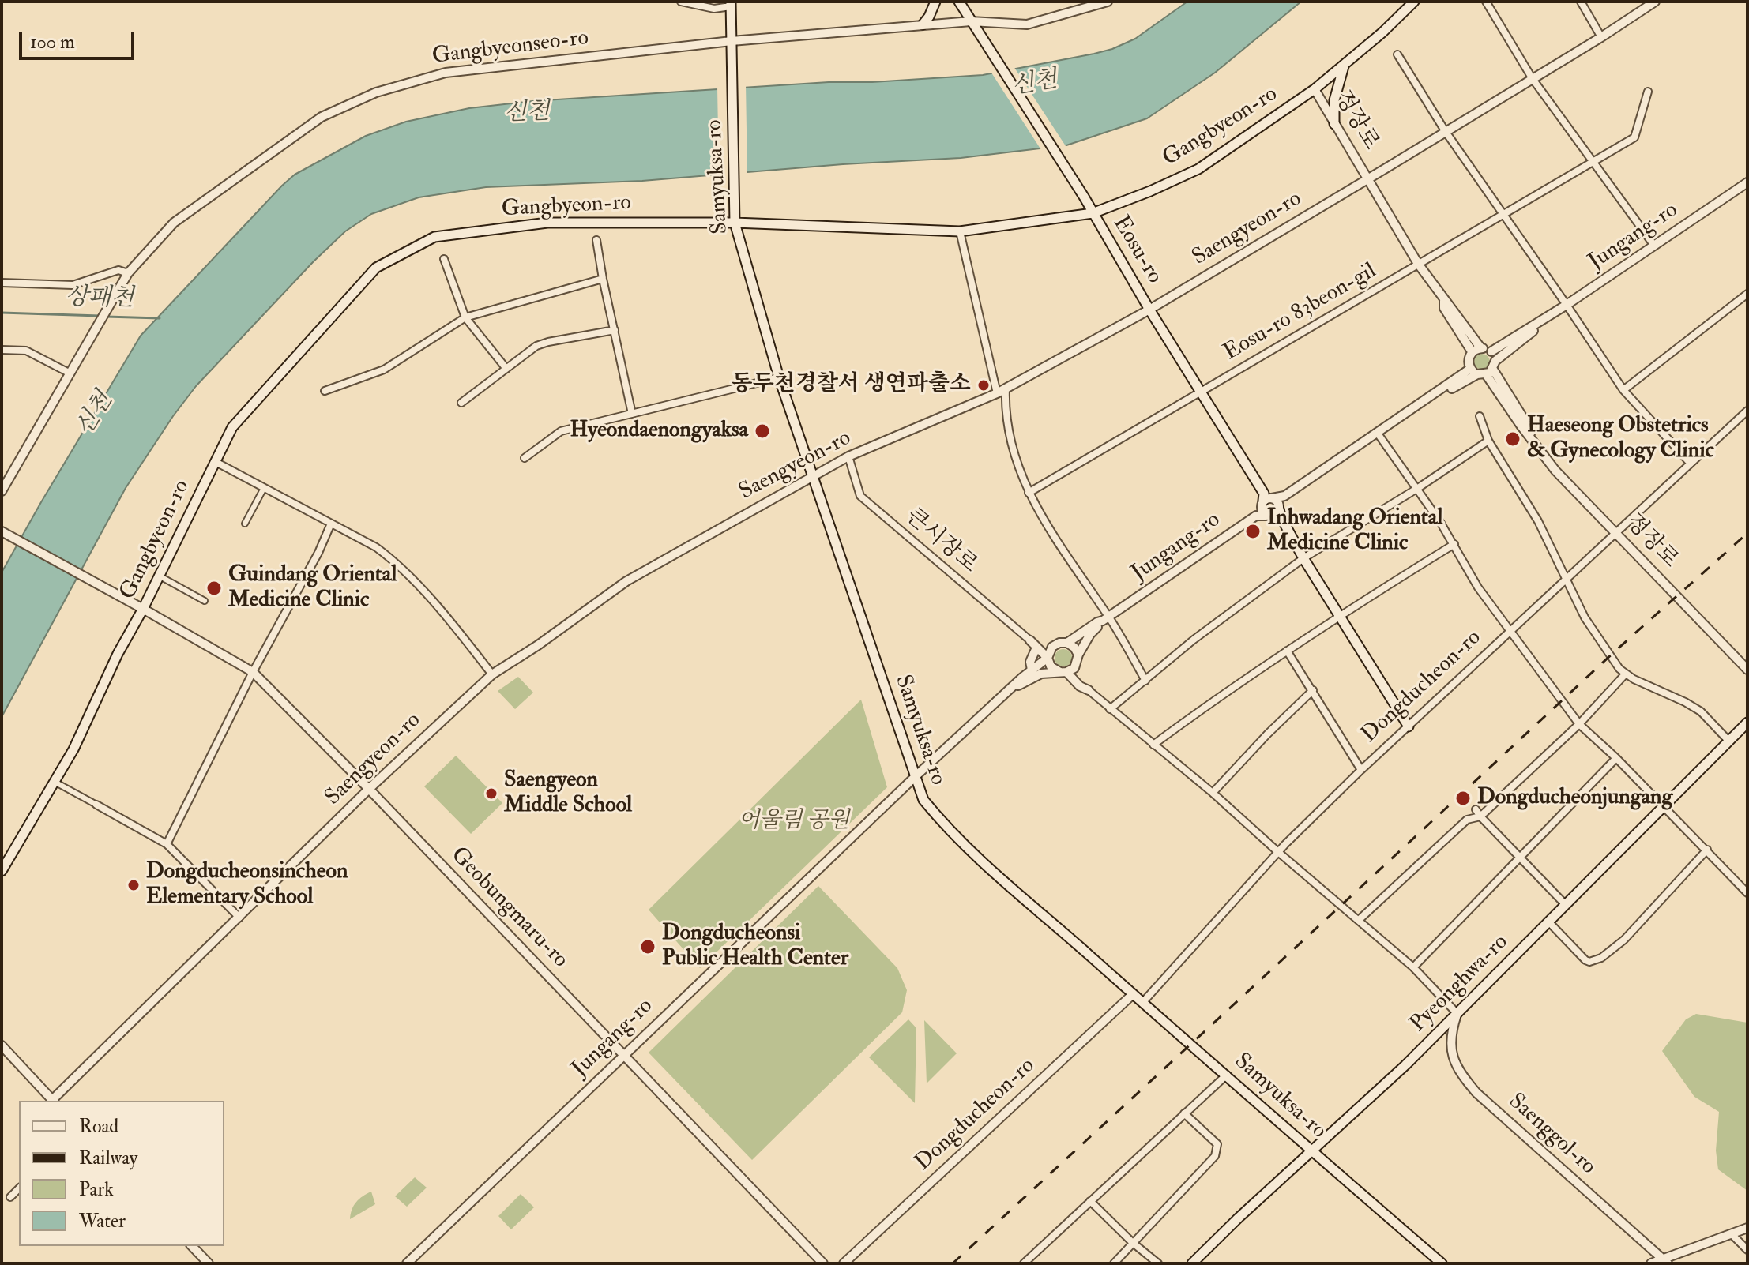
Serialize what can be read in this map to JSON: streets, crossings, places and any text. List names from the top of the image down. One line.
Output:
{"streets":{"main road":["Gangbyeon-ro","Samyuksa-ro","Eosu-ro","Pyeonghwa-ro"],"street":["Gangbyeonseo-ro","정장로","Saengyeon-ro","Jungang-ro","Eosu-ro 83beon-gil","큰시장로","Dongducheon-ro","Geobungmaru-ro","Saenggol-ro"]},"crossings":[["Gangbyeonseo-ro","Samyuksa-ro"],["Gangbyeonseo-ro","Eosu-ro"],["정장로","Gangbyeon-ro"],["정장로","Saengyeon-ro"],["정장로","Eosu-ro 83beon-gil"],["정장로","Dongducheon-ro"],["Gangbyeon-ro","Samyuksa-ro"],["Gangbyeon-ro","Eosu-ro"],["Gangbyeon-ro","Geobungmaru-ro"],["Samyuksa-ro","Saengyeon-ro"],["Samyuksa-ro","Jungang-ro"],["Samyuksa-ro","Dongducheon-ro"],["Samyuksa-ro","Pyeonghwa-ro"],["Saengyeon-ro","Eosu-ro"],["Saengyeon-ro","큰시장로"],["Saengyeon-ro","Geobungmaru-ro"],["Jungang-ro","Geobungmaru-ro"],["Eosu-ro","Eosu-ro 83beon-gil"],["Dongducheon-ro","Pyeonghwa-ro"],["Pyeonghwa-ro","Saenggol-ro"]],"water":["신천","상패천"],"parks":["어울림 공원"],"places":["동두천경찰서 생연파출소","Hyeondaenongyaksa","Haeseong Obstetrics & Gynecology Clinic","Inhwadang Oriental Medicine Clinic","Guindang Oriental Medicine Clinic","Saengyeon Middle School","Dongducheonjungang","Dongducheonsincheon Elementary School","Dongducheonsi Public Health Center"],"legend":["Road","Railway","Park","Water"],"scale_bar":"100 m"}
